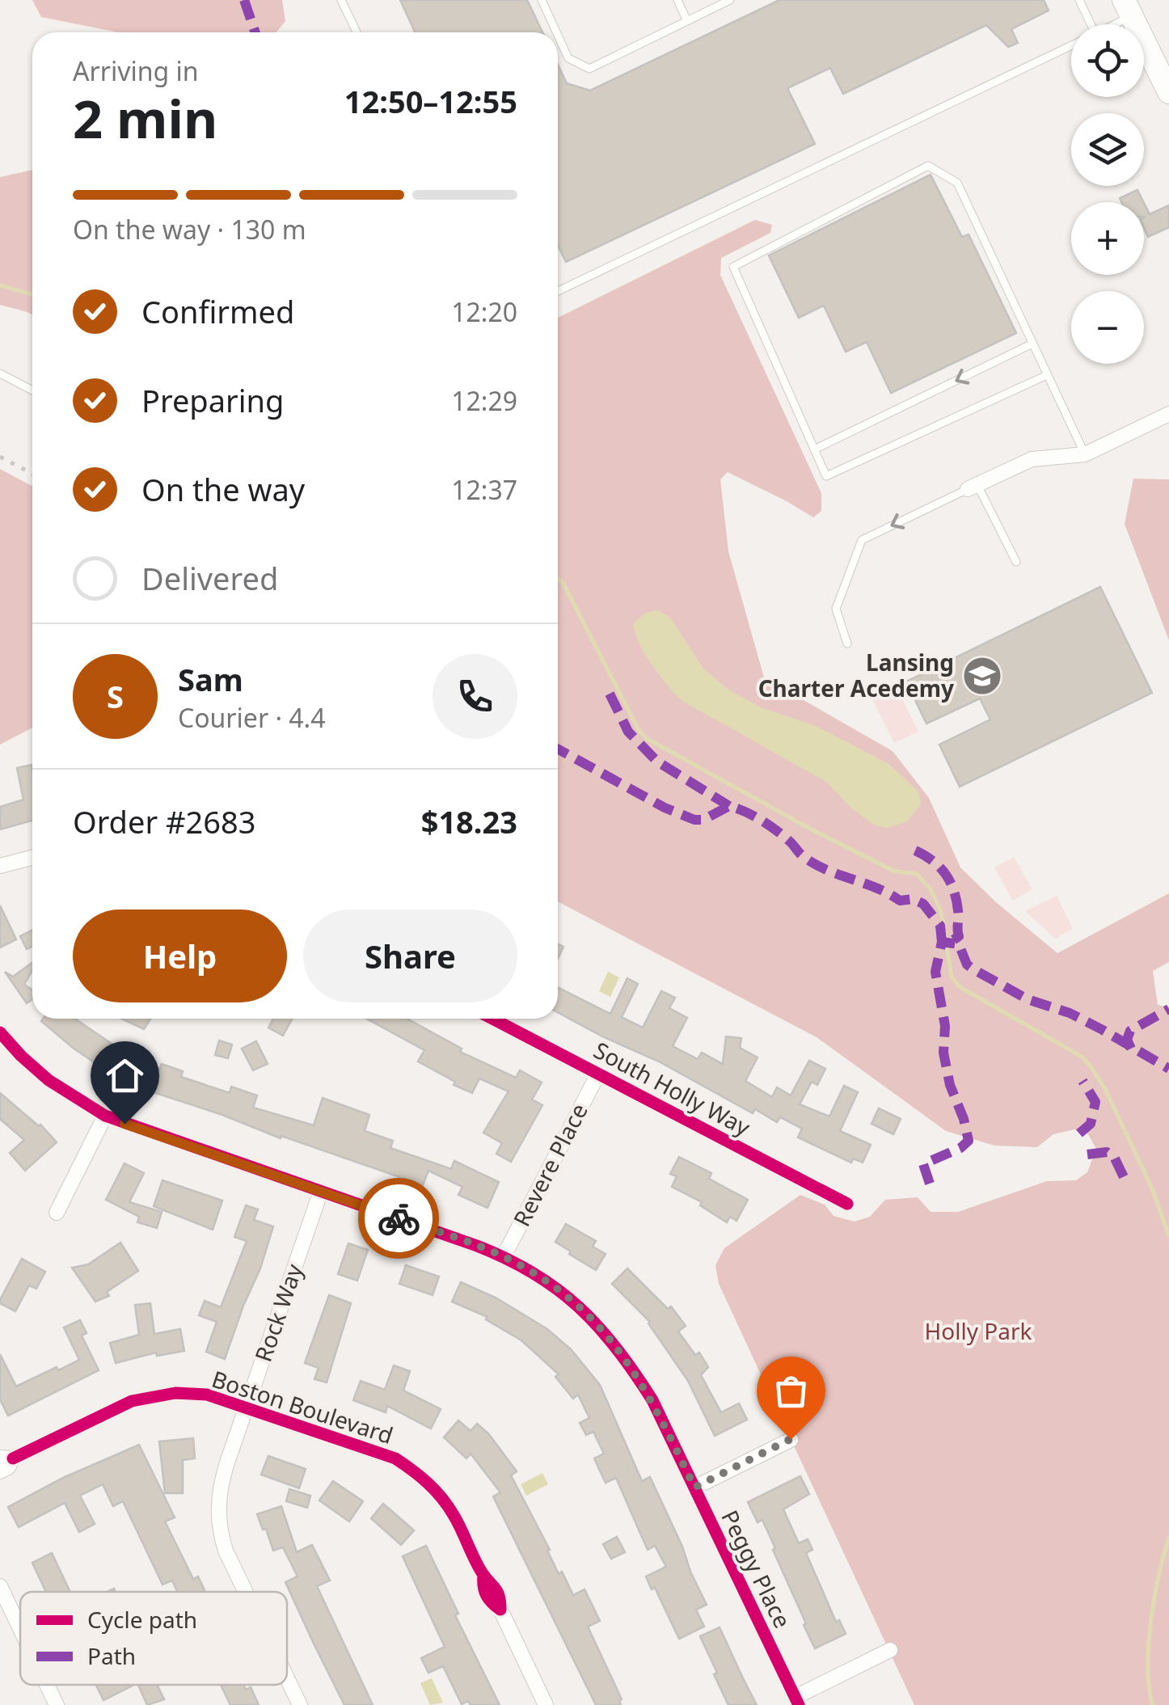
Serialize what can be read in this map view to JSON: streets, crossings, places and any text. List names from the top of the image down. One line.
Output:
{"streets":{"street":["South Holly Way","Revere Place","Rock Way","Boston Boulevard","Peggy Place"]},"crossings":[["South Holly Way","Revere Place"],["Revere Place","Peggy Place"],["Rock Way","Boston Boulevard"],["Rock Way","Peggy Place"]],"parks":["Holly Park"],"places":{"school or university":["Lansing Charter Acedemy"]},"legend":["Cycle path","Path"],"page":{"map_buttons":["+","−"],"heading":["2 min","Arriving in","12:50–12:55"],"panel":["Sam","Courier · 4.4","Order #2683","$18.23"],"bar":"On the way · 130 m","list":[["Confirmed","12:20"],["Preparing","12:29"],["On the way","12:37"],"Delivered"],"round":"S","buttons":["Help","Share"]}}
